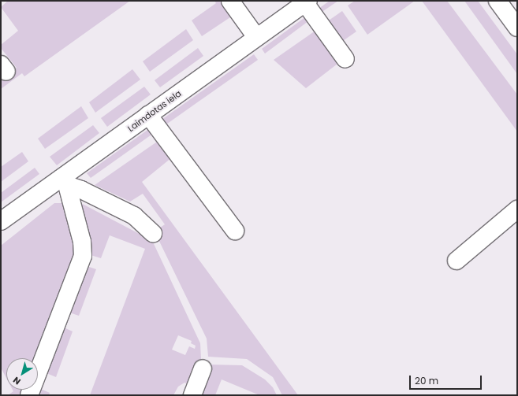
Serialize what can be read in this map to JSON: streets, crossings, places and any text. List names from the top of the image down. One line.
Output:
{"streets":{"street":["Laimdotas iela"]},"scale_bar":"20 m","north":"bottom left"}
